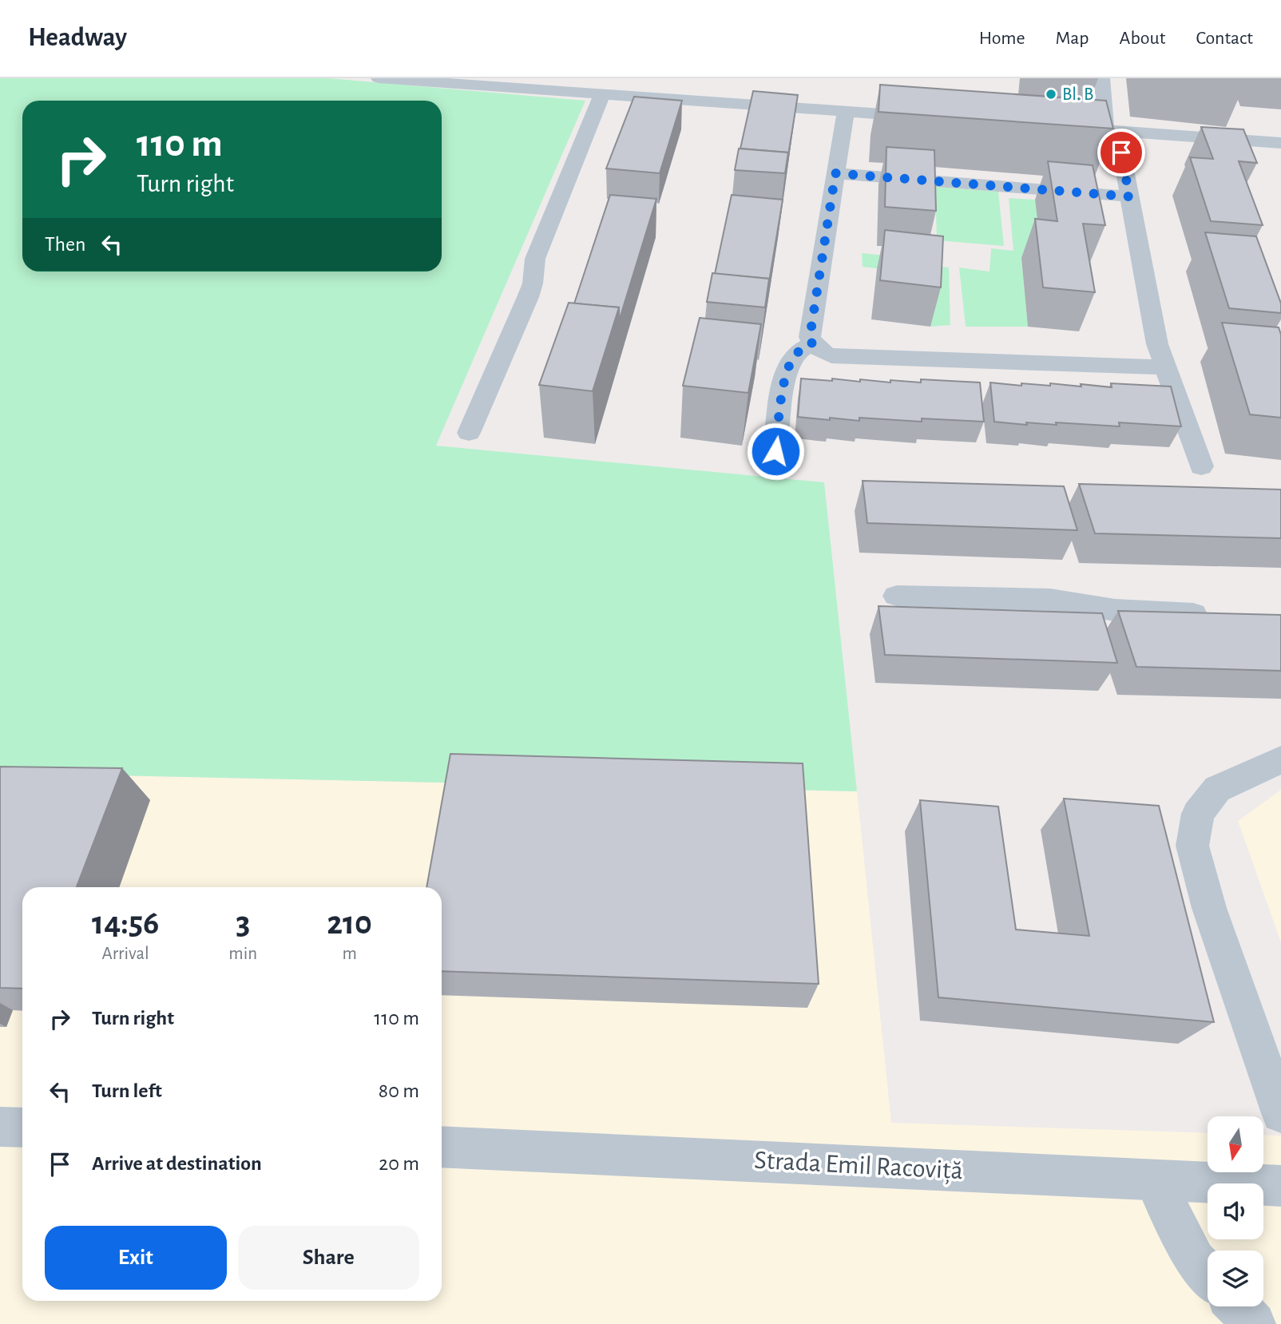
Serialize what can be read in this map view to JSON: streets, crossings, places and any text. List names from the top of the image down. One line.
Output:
{"streets":{"street":["Strada Emil Racoviță"]},"places":["Bl. B"],"north":"bottom","page":{"header":"Headway","nav":["Home","Map","About","Contact"],"turn":["110 m","Turn right"],"then":"Then","eta":["14:56","Arrival","3","min","210","m"],"list":[{"name":"Turn right","value":"110 m"},{"name":"Turn left","value":"80 m"},{"name":"Arrive at destination","value":"20 m"}],"buttons":["Exit","Share"]}}
